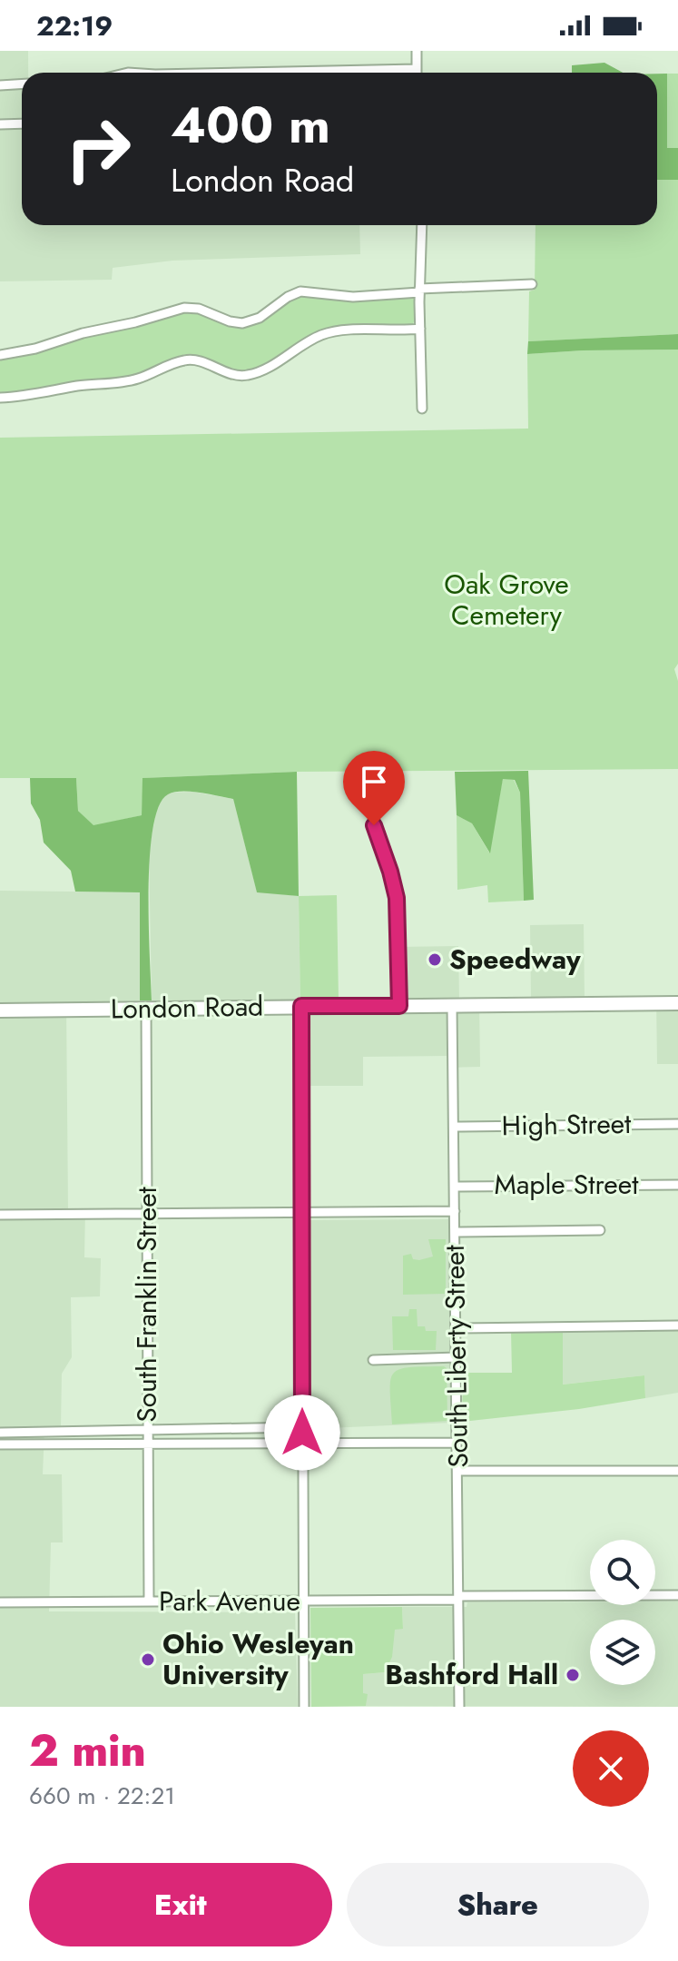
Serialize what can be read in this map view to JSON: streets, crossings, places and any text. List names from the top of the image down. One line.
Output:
{"streets":{"street":["London Road","High Street","Maple Street","South Franklin Street","South Liberty Street","Park Avenue"]},"crossings":[["London Road","South Franklin Street"],["London Road","South Liberty Street"],["High Street","South Liberty Street"],["Maple Street","South Liberty Street"],["South Franklin Street","Park Avenue"],["South Liberty Street","Park Avenue"]],"parks":["Oak Grove Cemetery"],"places":["Speedway","Ohio Wesleyan University","Bashford Hall"],"page":{"status":"22:19","turn":["400 m","London Road"],"heading":["2 min","660 m · 22:21"],"buttons":["Exit","Share"]}}
